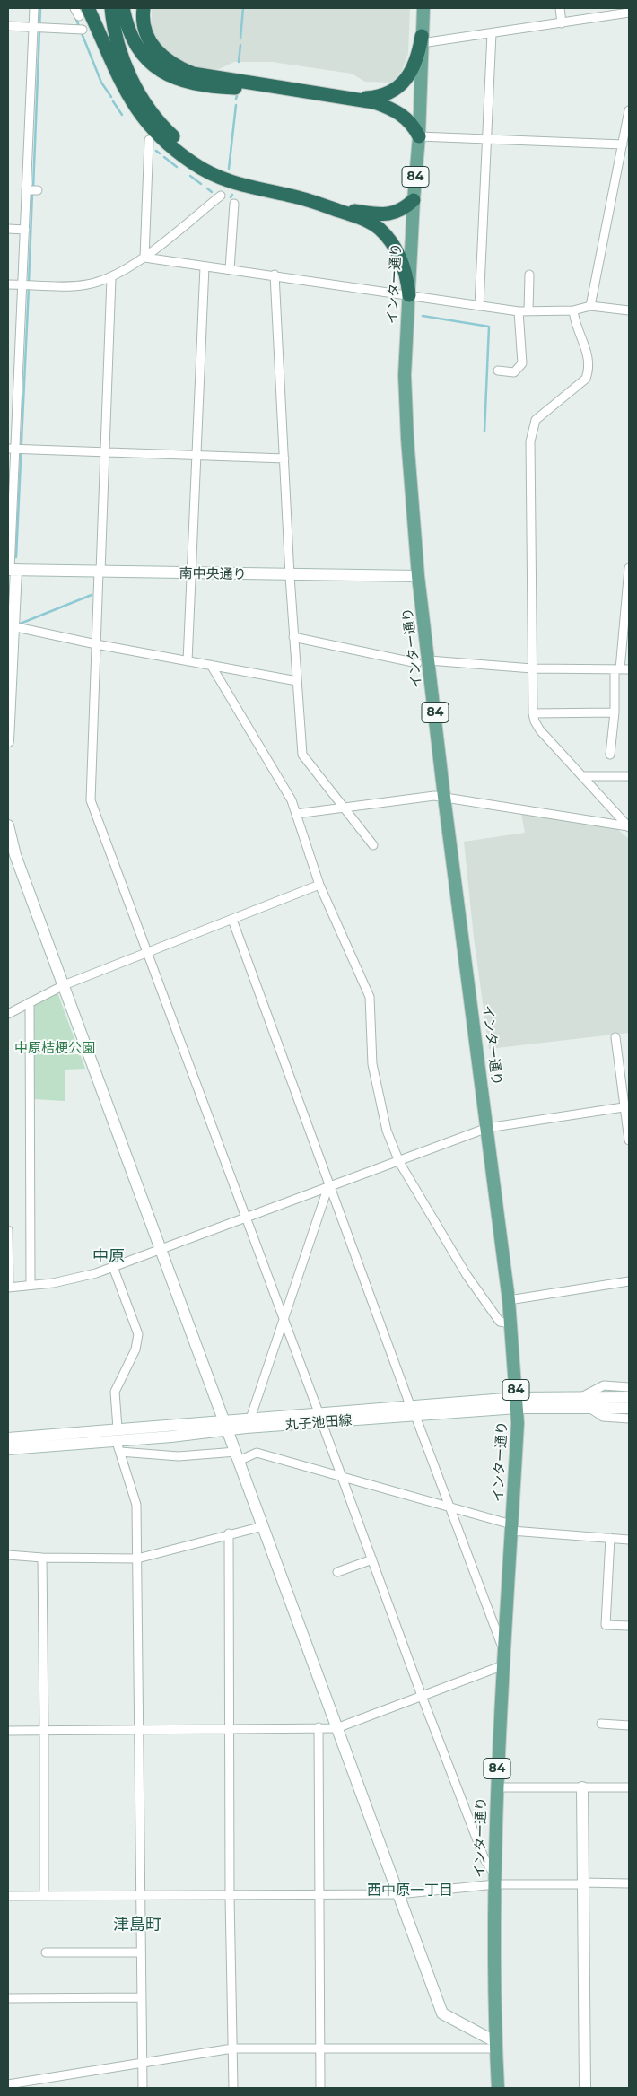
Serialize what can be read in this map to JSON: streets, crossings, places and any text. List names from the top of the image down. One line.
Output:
{"streets":{"main road":["84","インター通り"],"street":["南中央通り","丸子池田線"]},"crossings":[["インター通り","南中央通り"],["インター通り","丸子池田線"]],"districts":["中原","西中原一丁目","津島町"],"parks":["中原桔梗公園"]}
